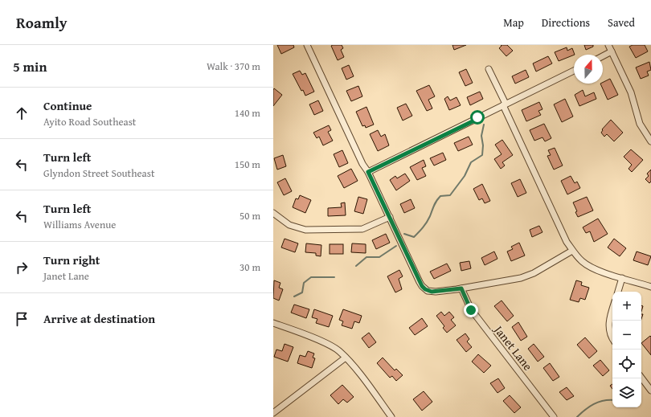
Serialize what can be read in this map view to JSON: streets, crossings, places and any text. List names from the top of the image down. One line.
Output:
{"streets":{"street":["Janet Lane"]},"north":"top","page":{"header":"Roamly","nav":["Map","Directions","Saved"],"heading":["5 min","Walk · 370 m"],"list":[["Continue","Ayito Road Southeast","140 m"],["Turn left","Glyndon Street Southeast","150 m"],["Turn left","Williams Avenue","50 m"],["Turn right","Janet Lane","30 m"],"Arrive at destination"],"map_buttons":["+","−"]}}
